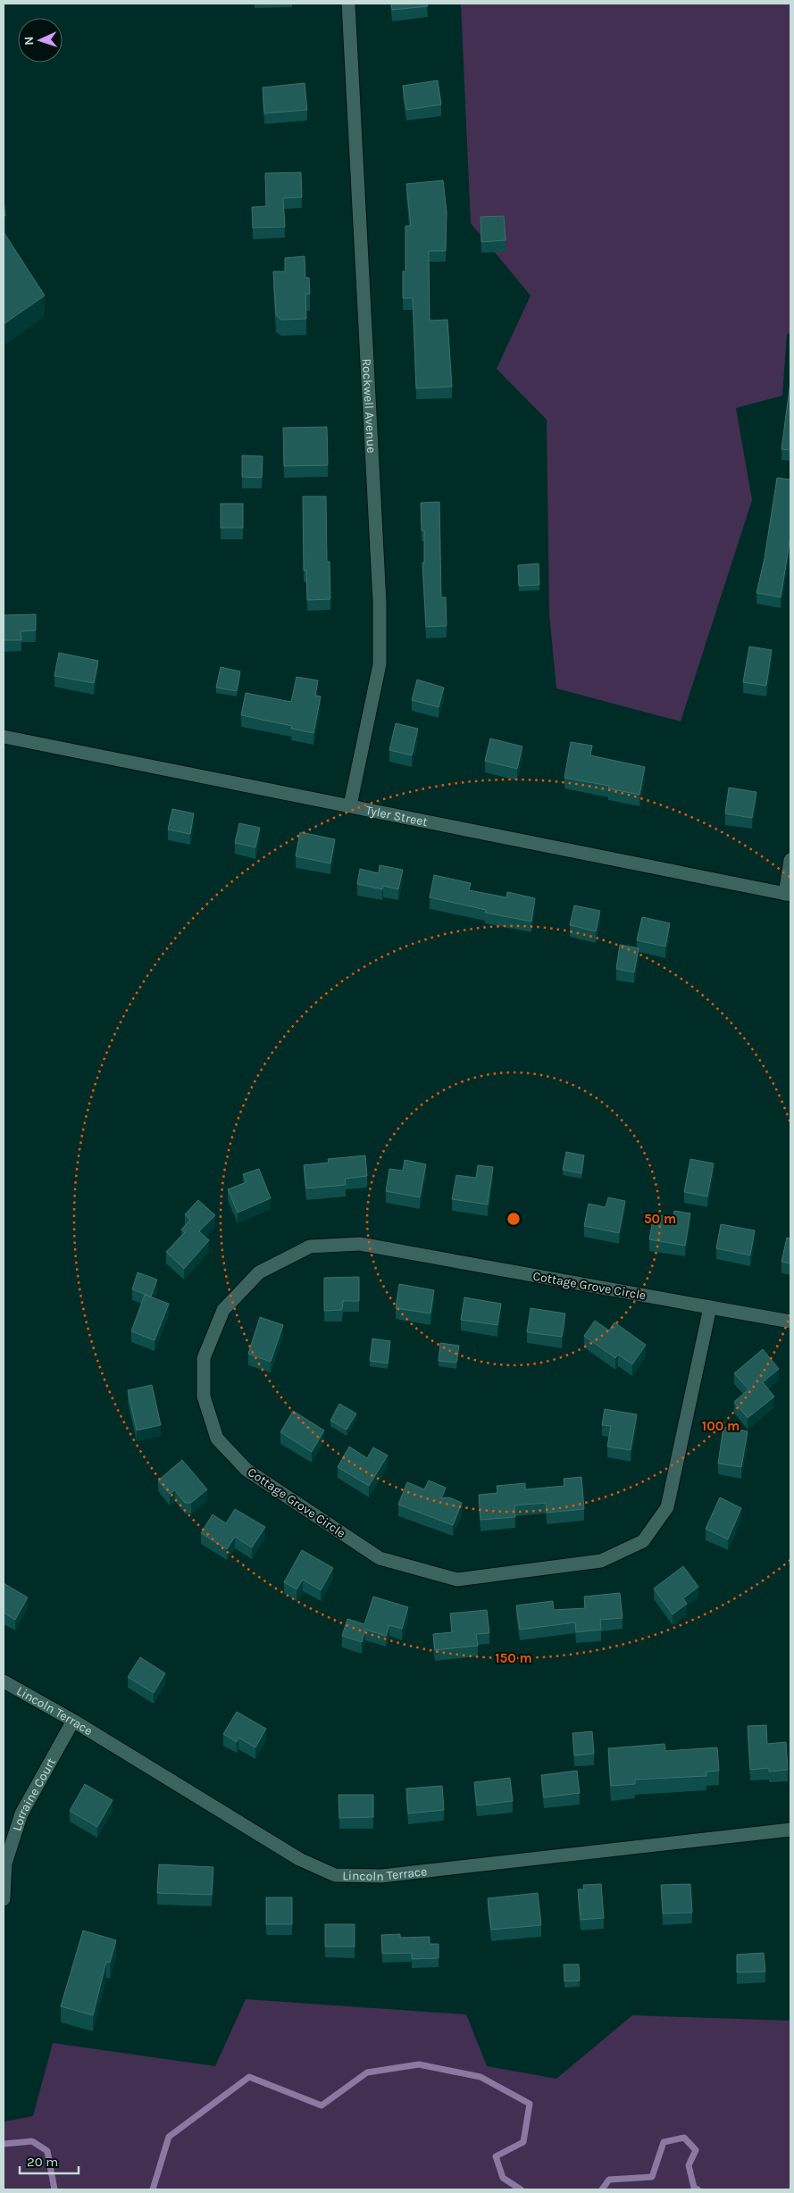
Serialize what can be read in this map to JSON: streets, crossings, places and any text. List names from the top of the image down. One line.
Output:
{"streets":{"street":["Rockwell Avenue","Tyler Street","Cottage Grove Circle","Lincoln Terrace","Lorraine Court"]},"crossings":[["Rockwell Avenue","Tyler Street"],["Lincoln Terrace","Lorraine Court"]],"scale_bar":"20 m","north":"left","rings":["50 m","100 m","150 m"]}
